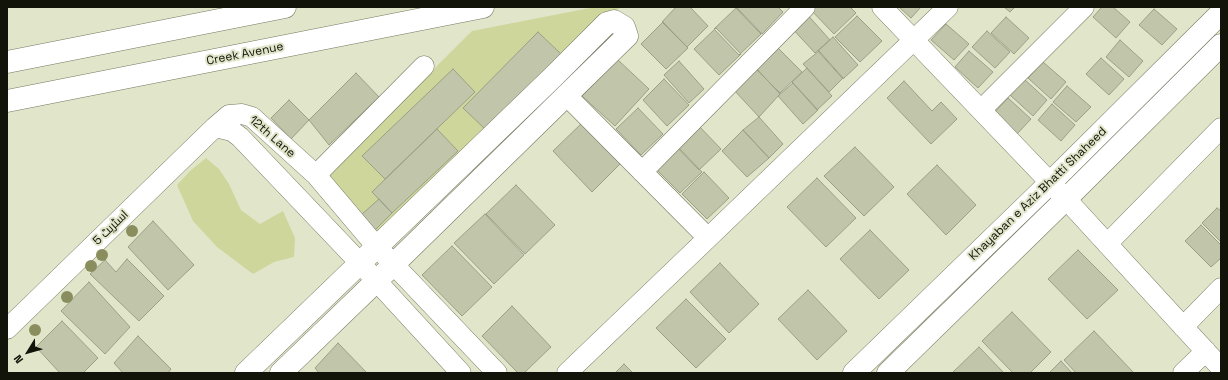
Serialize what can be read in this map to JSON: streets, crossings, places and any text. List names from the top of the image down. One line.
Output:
{"streets":{"street":["Creek Avenue","12th Lane","Khayaban e Aziz Bhatti Shaheed","اسٹریٹ 5"]},"crossings":[["12th Lane","اسٹریٹ 5"]],"north":"bottom left"}
